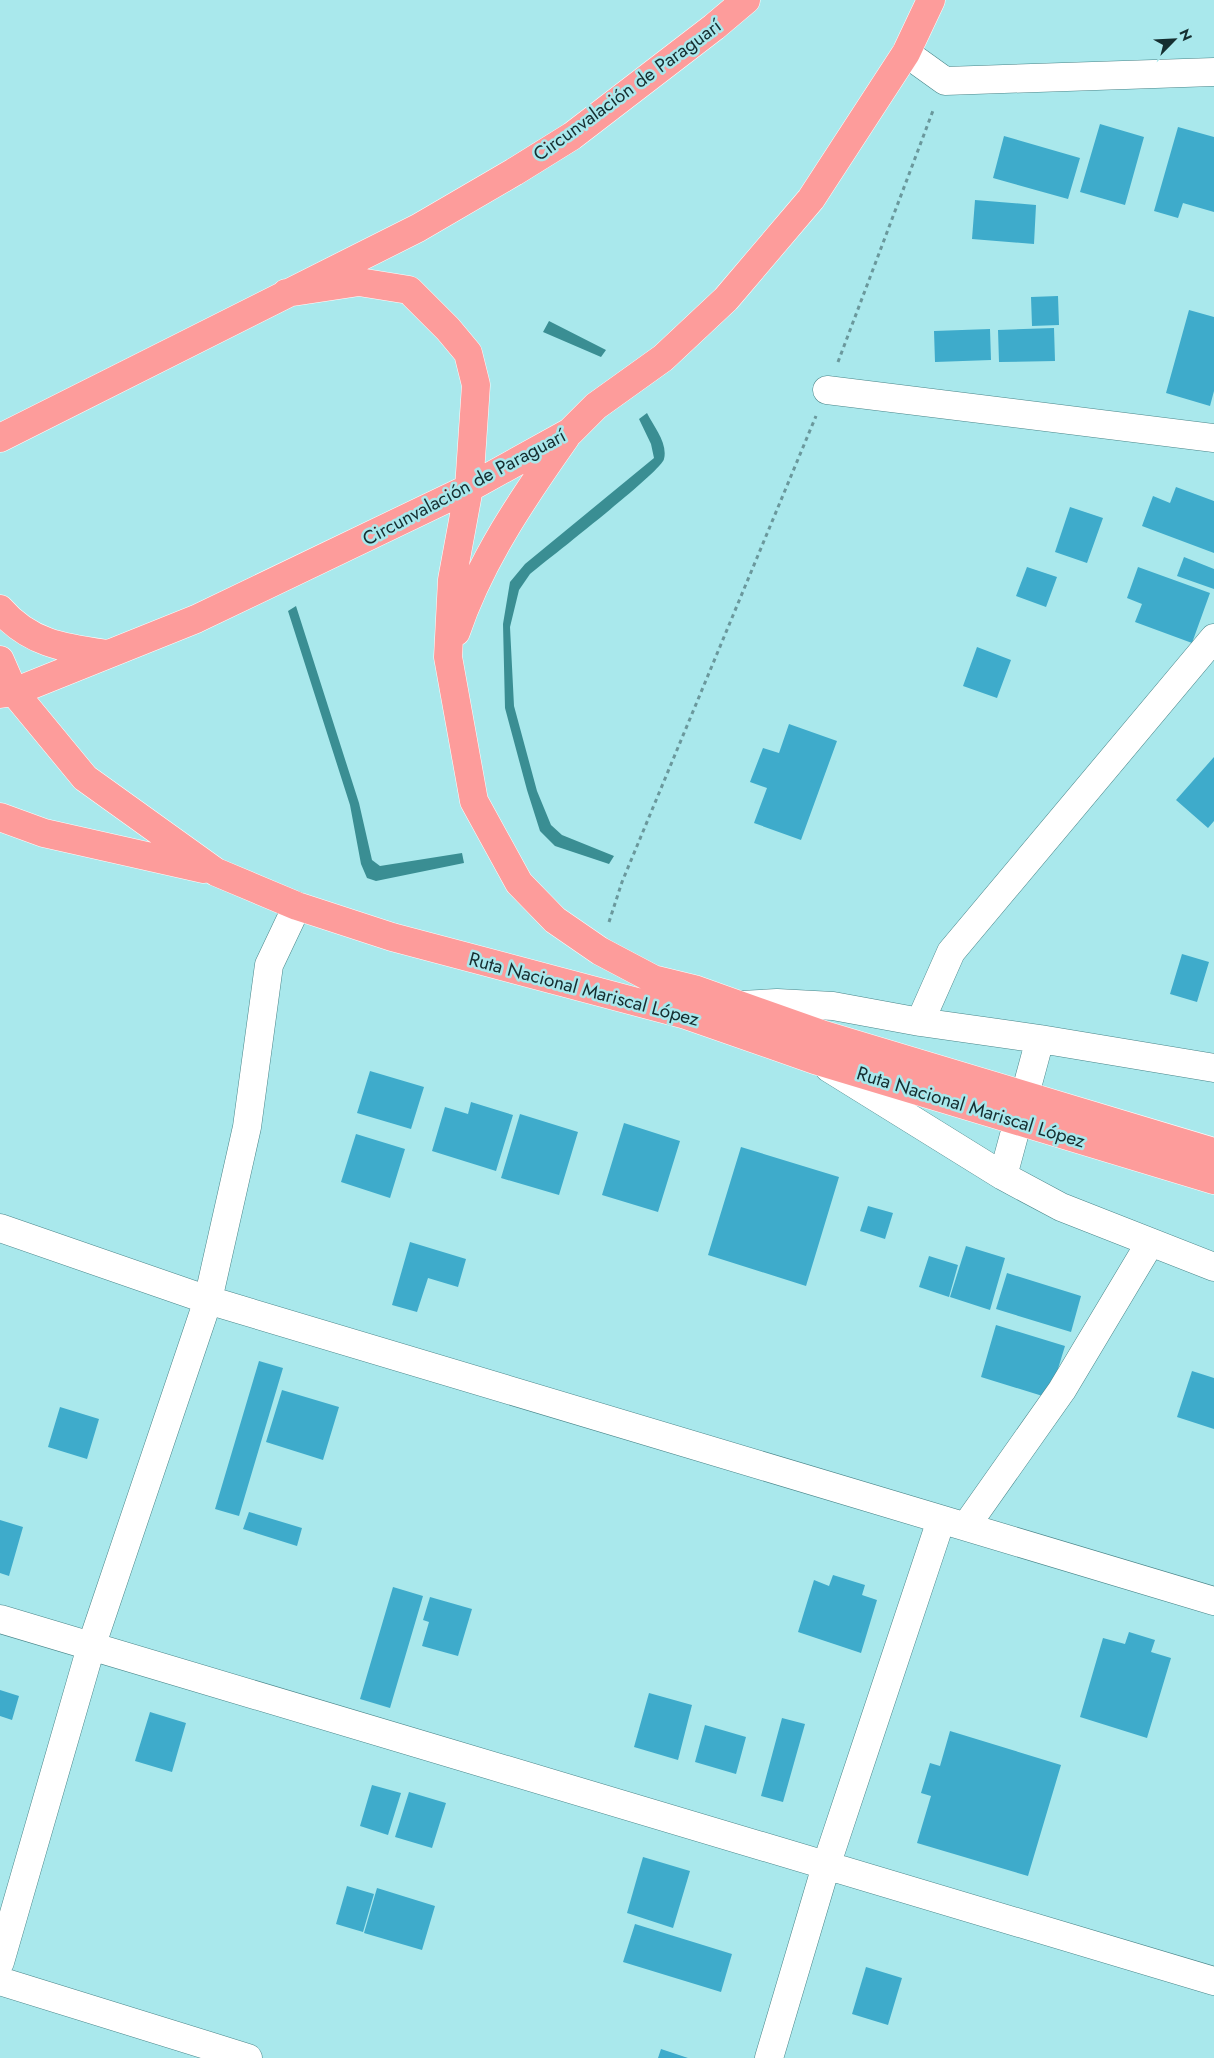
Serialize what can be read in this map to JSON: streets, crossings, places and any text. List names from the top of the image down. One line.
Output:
{"streets":{"highway":["Circunvalación de Paraguarí","Ruta Nacional Mariscal López"]},"crossings":[["Circunvalación de Paraguarí","Ruta Nacional Mariscal López"]],"north":"top right"}
